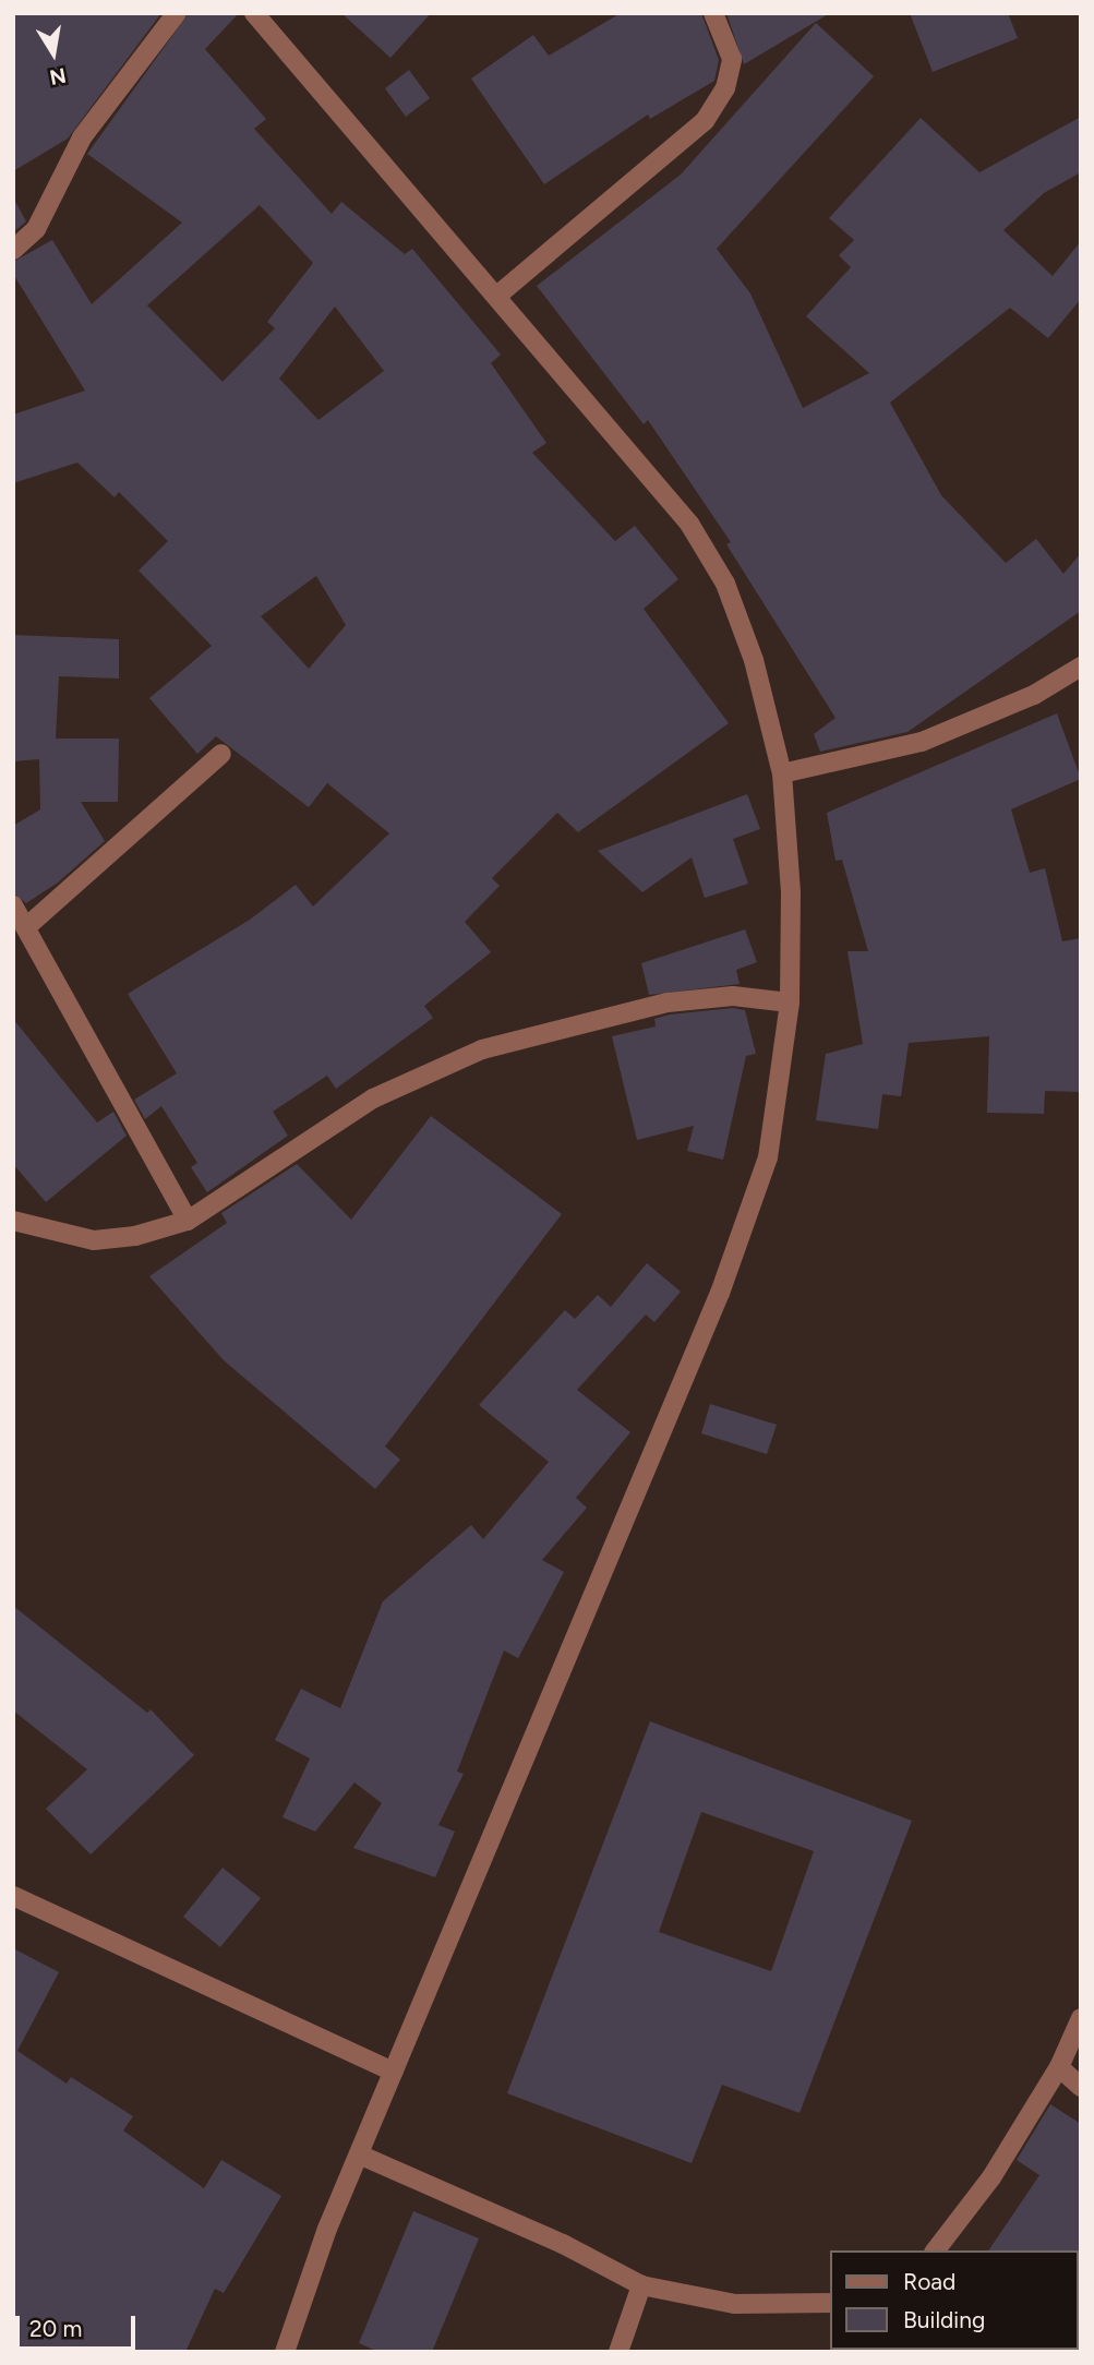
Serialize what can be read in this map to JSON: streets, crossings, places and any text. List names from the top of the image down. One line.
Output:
{"legend":["Road","Building"],"scale_bar":"20 m","north":"bottom"}
